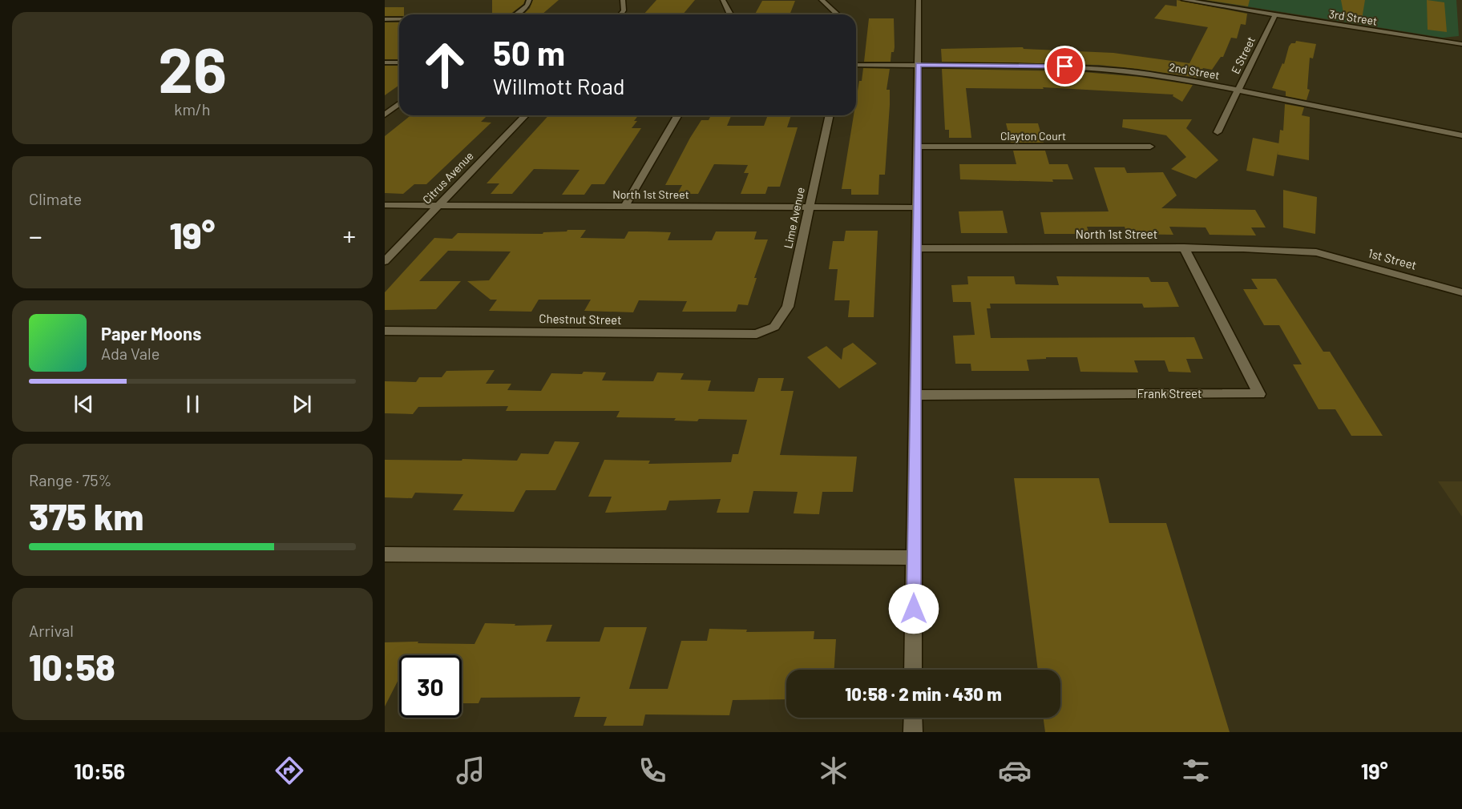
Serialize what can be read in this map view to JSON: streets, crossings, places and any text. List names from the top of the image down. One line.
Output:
{"streets":{"street":["3rd Street","E Street","2nd Street","Clayton Court","Citrus Avenue","North 1st Street","Lime Avenue","1st Street","Chestnut Street","Frank Street"]},"crossings":[["3rd Street","E Street"],["E Street","2nd Street"],["Citrus Avenue","North 1st Street"],["North 1st Street","Lime Avenue"],["North 1st Street","1st Street"],["North 1st Street","Frank Street"],["Lime Avenue","Chestnut Street"]],"page":{"tile":[["26","km/h"],"Climate",["Range · 75%","375 km"],["Arrival","10:58"]],"turn":["50 m","Willmott Road"],"heat":["−","19°","+"],"song":["Paper Moons","Ada Vale"],"limit":"30","trip":"10:58 · 2 min · 430 m","tabs":["10:56","19°"]}}
